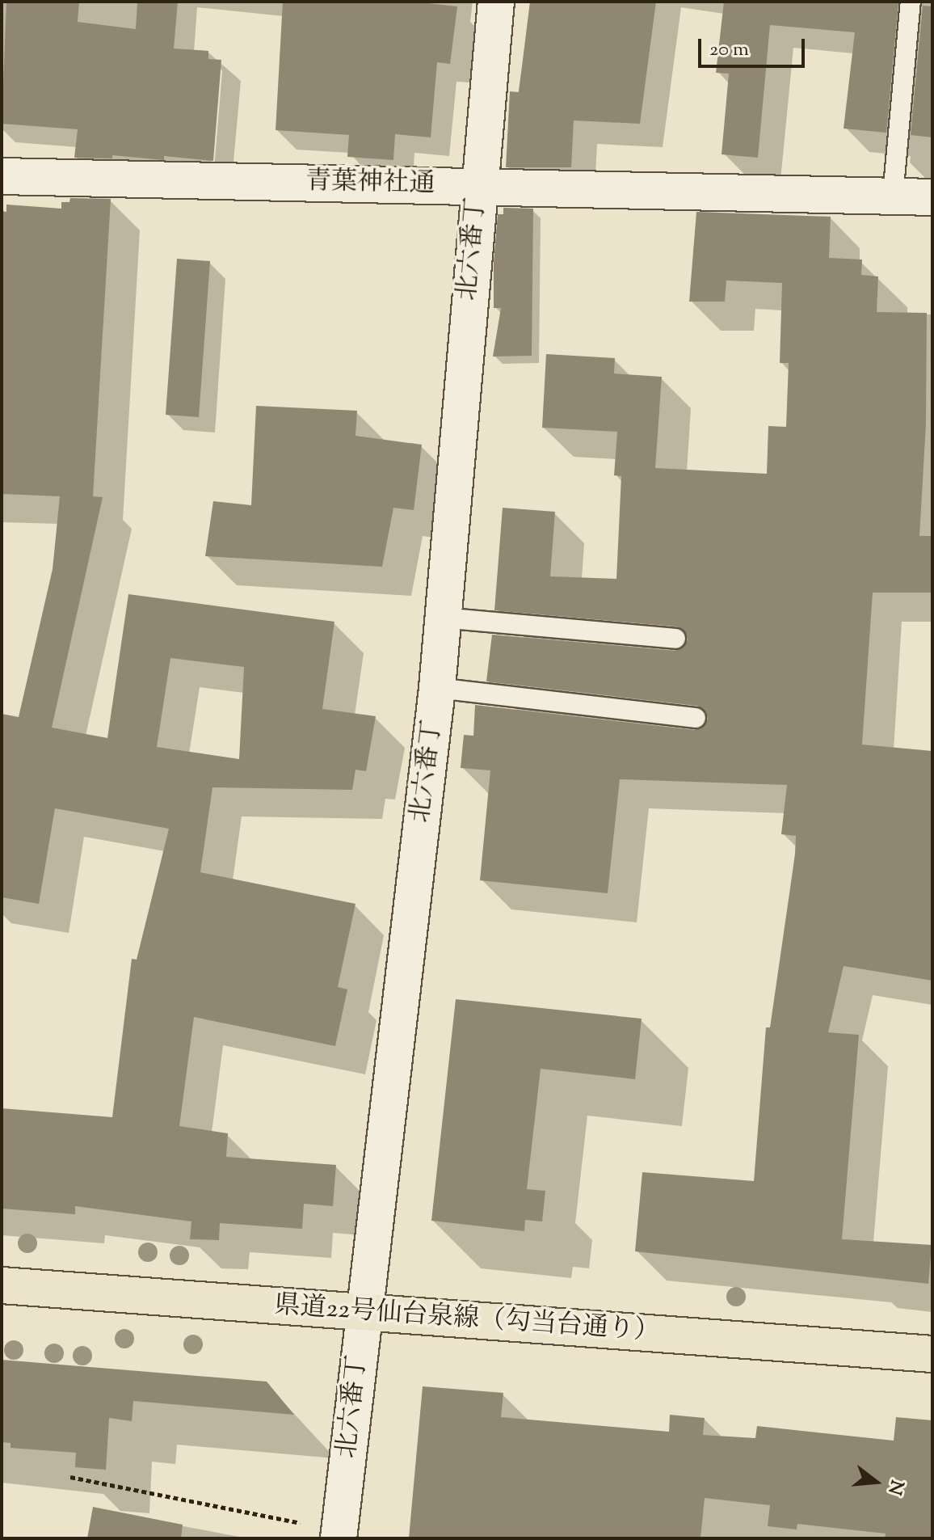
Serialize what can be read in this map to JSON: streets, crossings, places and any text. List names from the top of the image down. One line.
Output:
{"streets":{"main road":["県道22号仙台泉線（勾当台通り）"],"street":["青葉神社通","北六番丁"]},"crossings":[["青葉神社通","北六番丁"],["北六番丁","県道22号仙台泉線（勾当台通り）"]],"scale_bar":"20 m","north":"right"}
